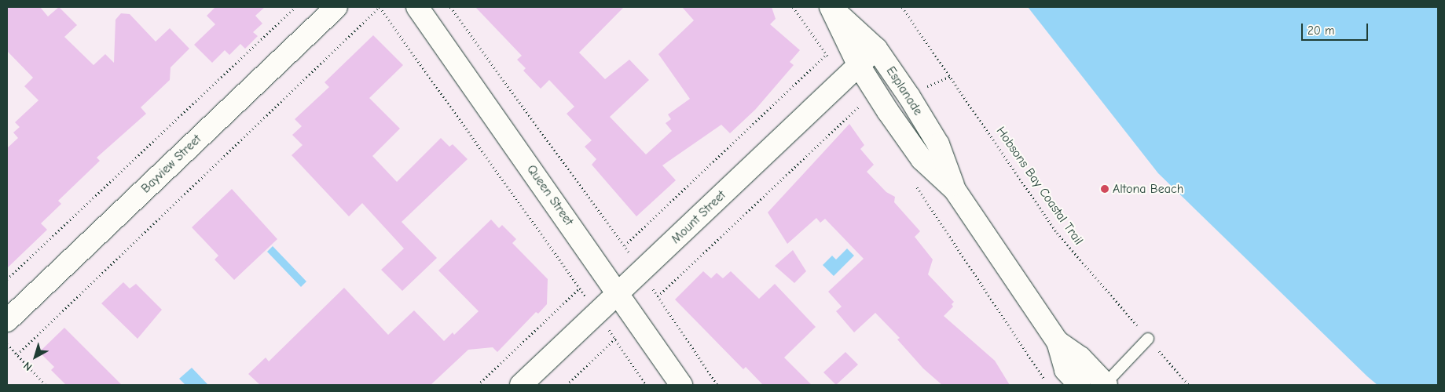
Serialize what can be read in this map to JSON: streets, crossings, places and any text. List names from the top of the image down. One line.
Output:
{"streets":{"street":["Esplanade","Bayview Street","Queen Street","Mount Street"],"path":["Hobsons Bay Coastal Trail"]},"crossings":[["Esplanade","Mount Street"],["Queen Street","Mount Street"]],"places":["Altona Beach"],"scale_bar":"20 m","north":"bottom left"}
